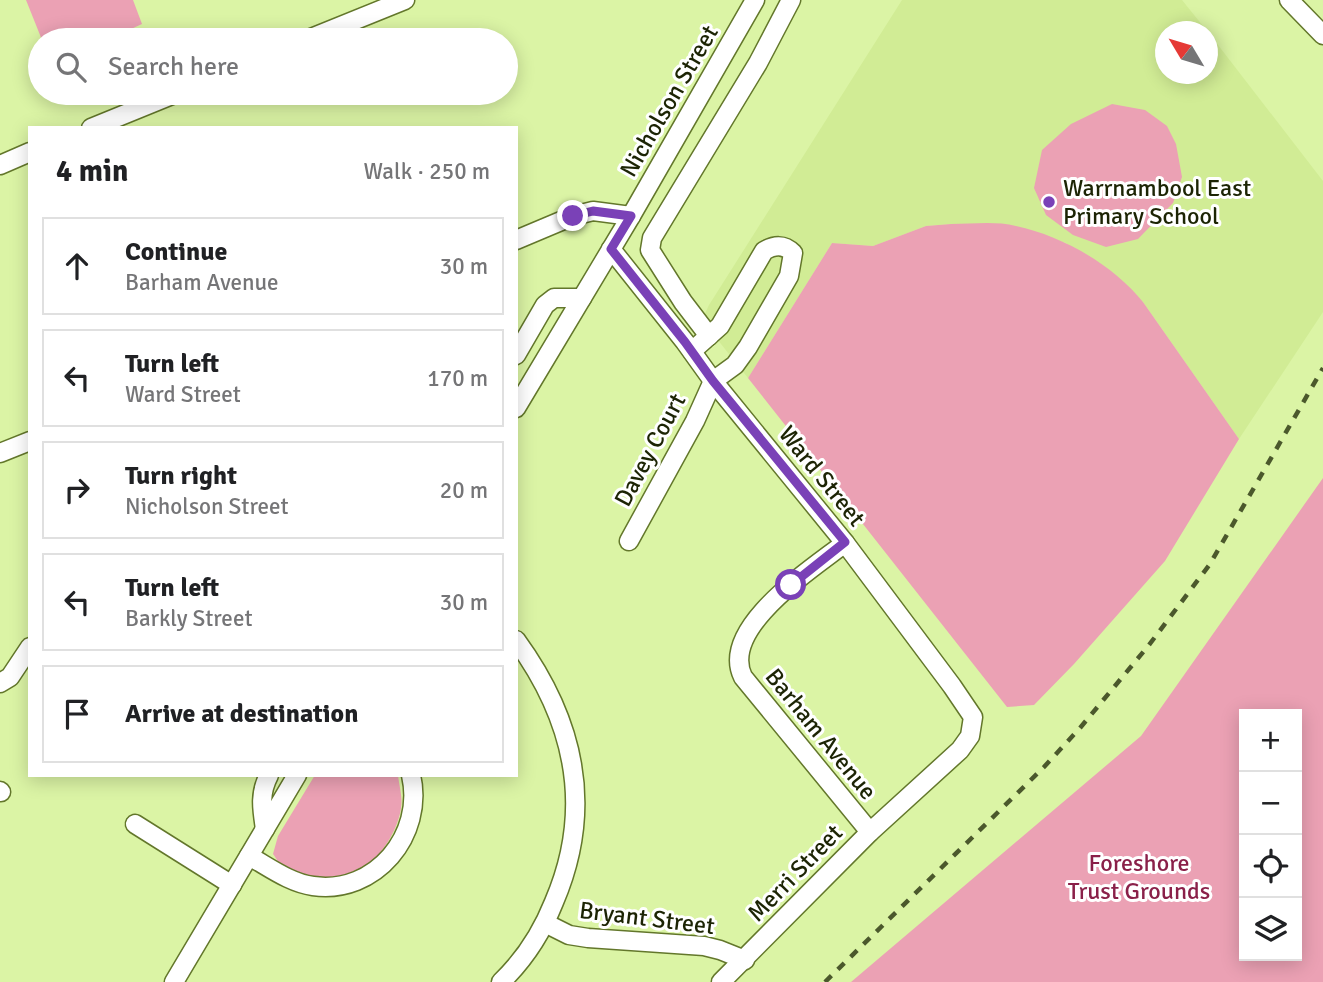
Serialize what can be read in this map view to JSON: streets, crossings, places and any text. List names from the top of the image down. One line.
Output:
{"streets":{"street":["Nicholson Street","Davey Court","Ward Street","Barham Avenue","Merri Street","Bryant Street"]},"crossings":[["Nicholson Street","Ward Street"],["Davey Court","Ward Street"],["Ward Street","Barham Avenue"],["Ward Street","Merri Street"],["Barham Avenue","Merri Street"],["Merri Street","Bryant Street"]],"parks":["Foreshore Trust Grounds"],"places":["Warrnambool East Primary School"],"north":"top left","page":{"search":"Search here","heading":["4 min","Walk · 250 m"],"list":[["Continue","Barham Avenue","30 m"],["Turn left","Ward Street","170 m"],["Turn right","Nicholson Street","20 m"],["Turn left","Barkly Street","30 m"],"Arrive at destination"],"map_buttons":["+","−"]}}
